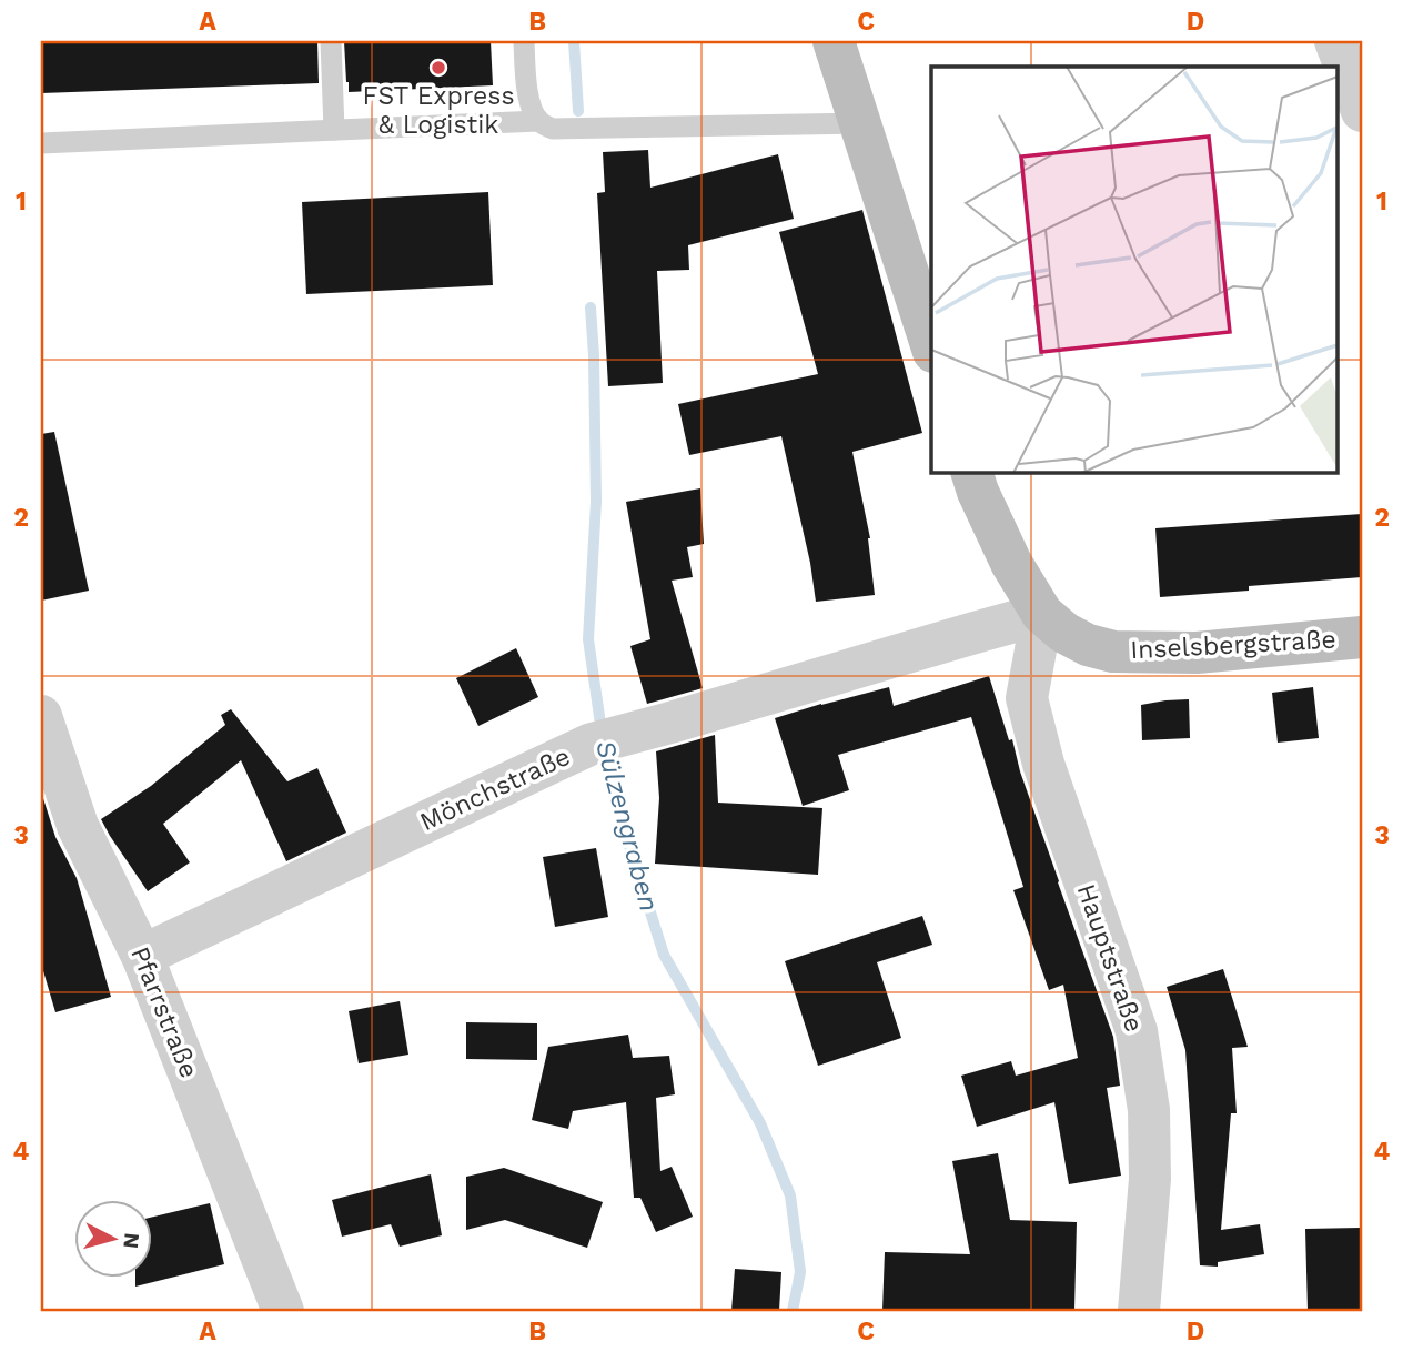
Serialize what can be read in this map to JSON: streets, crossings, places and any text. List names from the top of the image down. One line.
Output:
{"streets":{"street":["Inselsbergstraße","Mönchstraße","Hauptstraße","Pfarrstraße"]},"crossings":[["Inselsbergstraße","Mönchstraße"],["Inselsbergstraße","Hauptstraße"],["Mönchstraße","Hauptstraße"],["Mönchstraße","Pfarrstraße"]],"water":["Sülzengraben"],"places":["FST Express & Logistik"],"north":"right","grid":{"columns":["A","B","C","D"],"rows":["1","2","3","4"]}}
